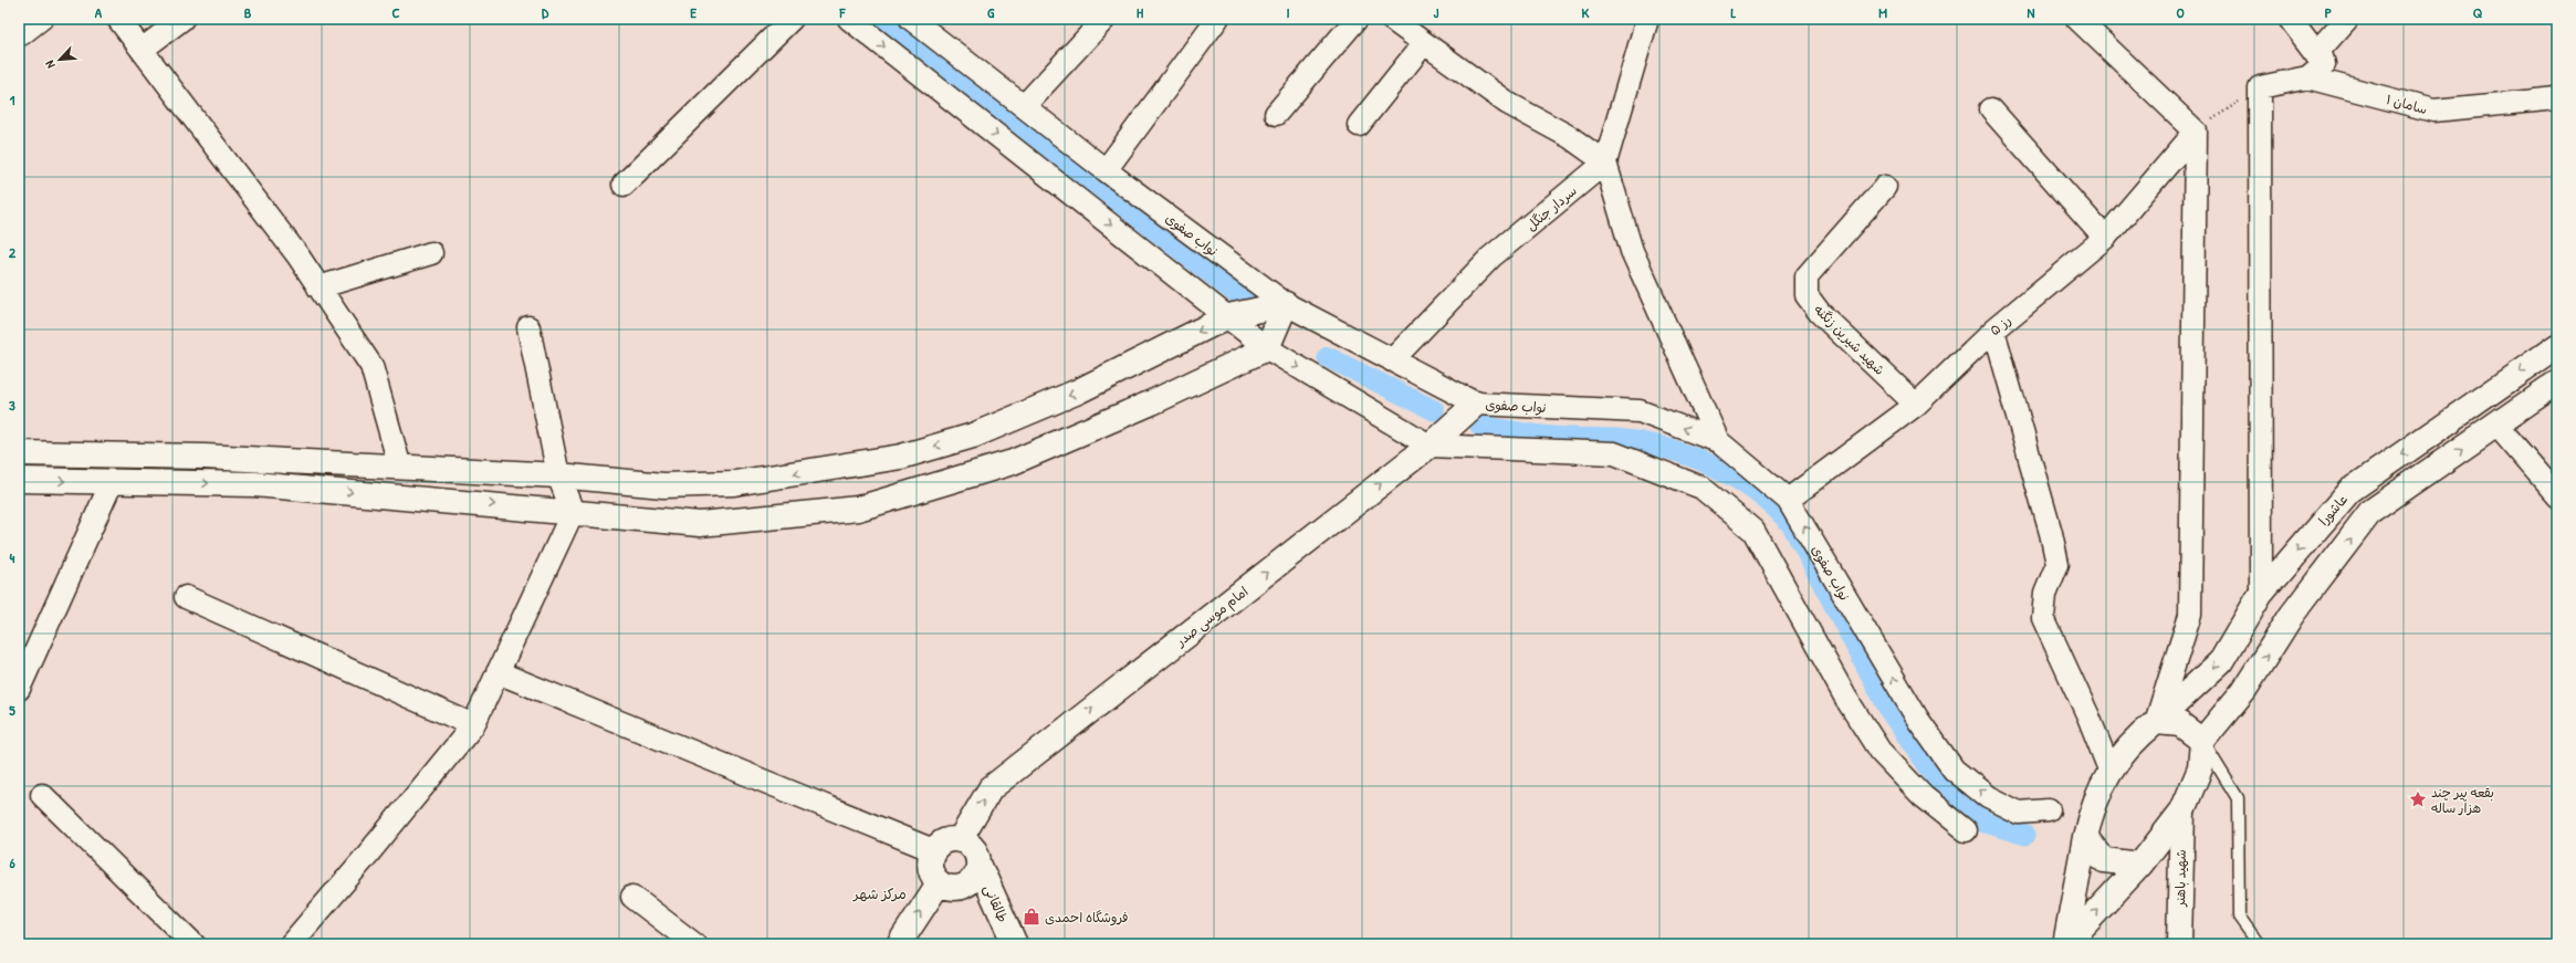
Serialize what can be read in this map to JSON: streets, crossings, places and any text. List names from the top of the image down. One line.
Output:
{"streets":{"street":["سامان ۱","سردار جنگل","نواب صفوی","رز ۵","شهید شیرین زنگنه","عاشورا","امام موسی صدر","شهید باهنر","طالقانی"]},"crossings":[["سردار جنگل","نواب صفوی"],["نواب صفوی","رز ۵"],["نواب صفوی","امام موسی صدر"],["رز ۵","شهید شیرین زنگنه"],["امام موسی صدر","طالقانی"]],"one_way":["امام موسی صدر"],"districts":["مرکز شهر"],"places":{"place":["بقعه پیر چند هزار ساله"],"shop":["فروشگاه احمدی"]},"north":"bottom left","grid":{"columns":["A","B","C","D","E","F","G","H","I","J","K","L","M","N","O","P","Q"],"rows":["1","2","3","4","5","6"]}}
